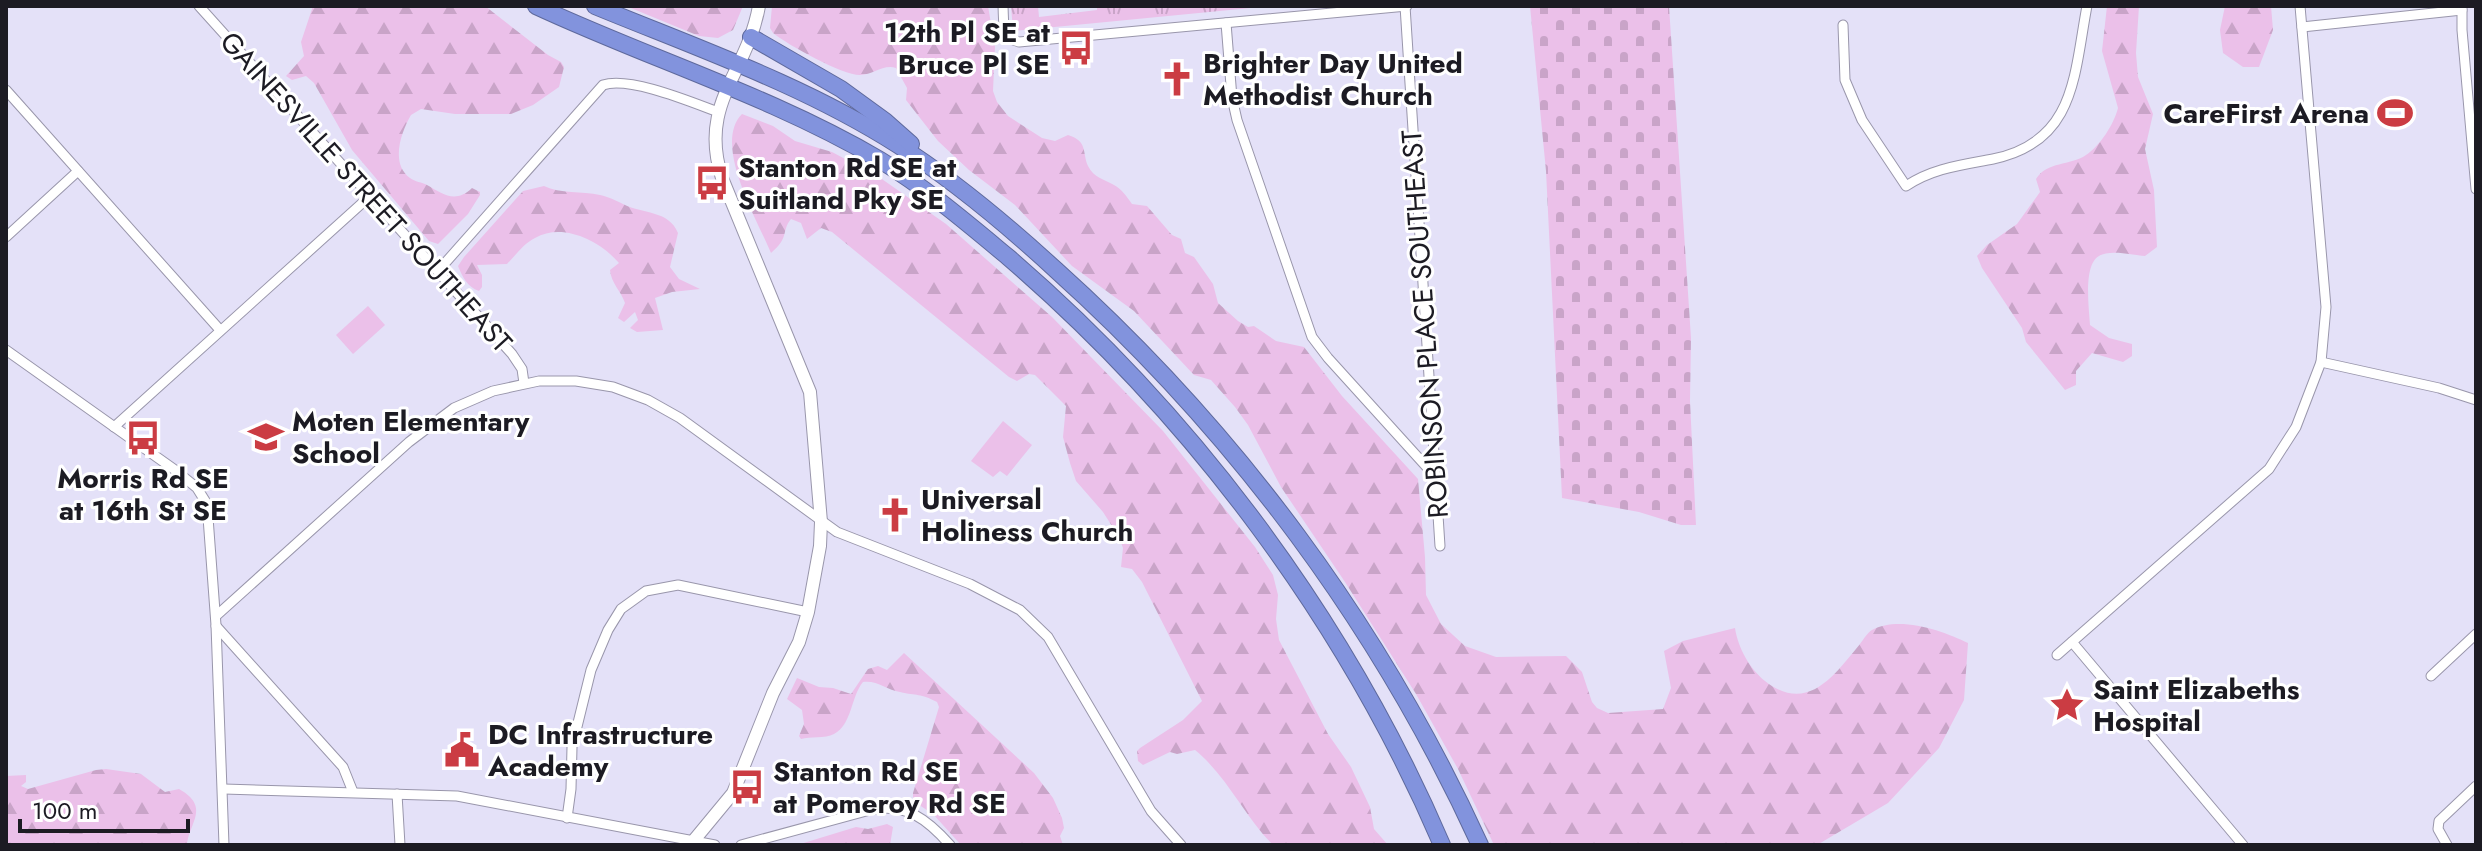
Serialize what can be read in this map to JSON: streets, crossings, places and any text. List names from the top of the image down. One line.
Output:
{"streets":{"street":["GAINESVILLE STREET SOUTHEAST","ROBINSON PLACE SOUTHEAST"]},"places":{"bus stop":["12th Pl SE at Bruce Pl SE","Stanton Rd SE at Suitland Pky SE","Morris Rd SE at 16th St SE","Stanton Rd SE at Pomeroy Rd SE"],"church":["Brighter Day United Methodist Church","Universal Holiness Church"],"sports":["CareFirst Arena"],"school or university":["Moten Elementary School"],"place":["Saint Elizabeths Hospital"],"public building":["DC Infrastructure Academy"]},"scale_bar":"100 m"}
